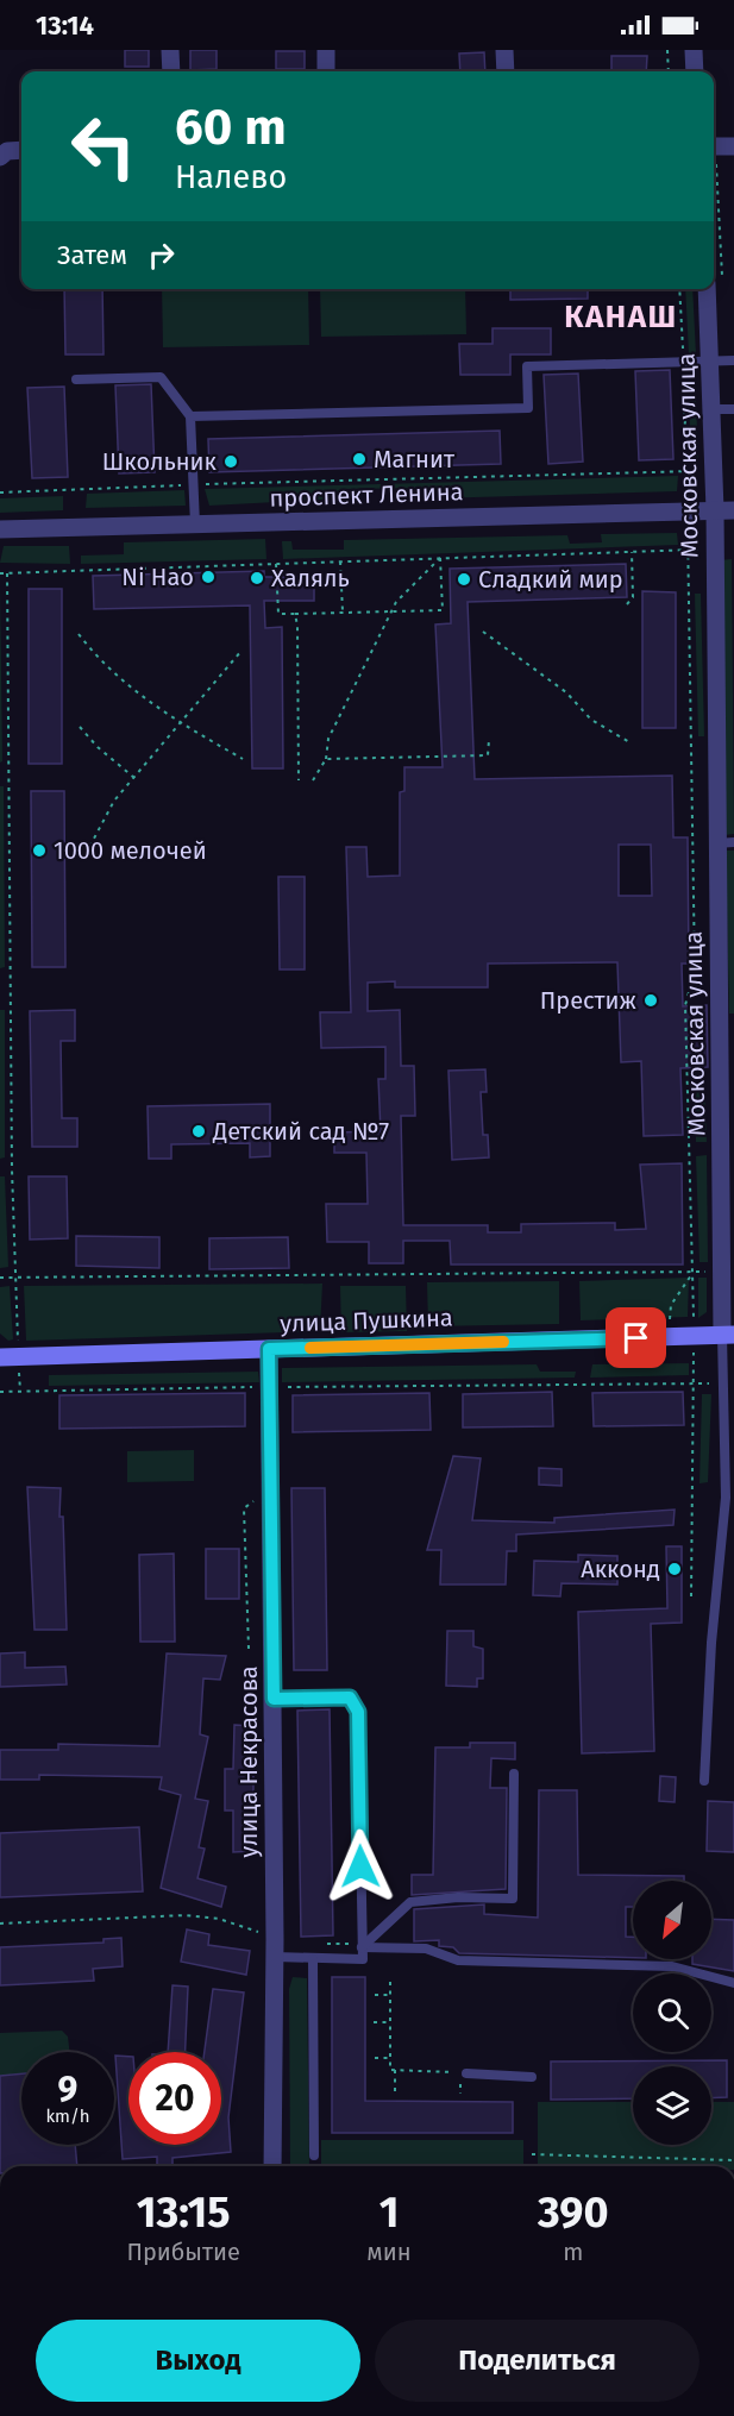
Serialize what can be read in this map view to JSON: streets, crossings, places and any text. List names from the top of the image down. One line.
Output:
{"streets":{"main road":["улица Пушкина"],"street":["Московская улица","проспект Ленина","улица Некрасова"]},"crossings":[["Московская улица","проспект Ленина"],["Московская улица","улица Пушкина"],["улица Пушкина","улица Некрасова"]],"districts":["КАНАШ"],"places":["Магнит","Школьник","Ni Hao","Халяль","Сладкий мир","1000 мелочей","Престиж","Детский сад №7","Акконд"],"north":"bottom left","page":{"status":"13:14","turn":["60 m","Налево"],"then":"Затем","speed":"9 km/h","limit":"20","eta":["13:15","Прибытие","1","мин","390","m"],"buttons":["Выход","Поделиться"]}}
